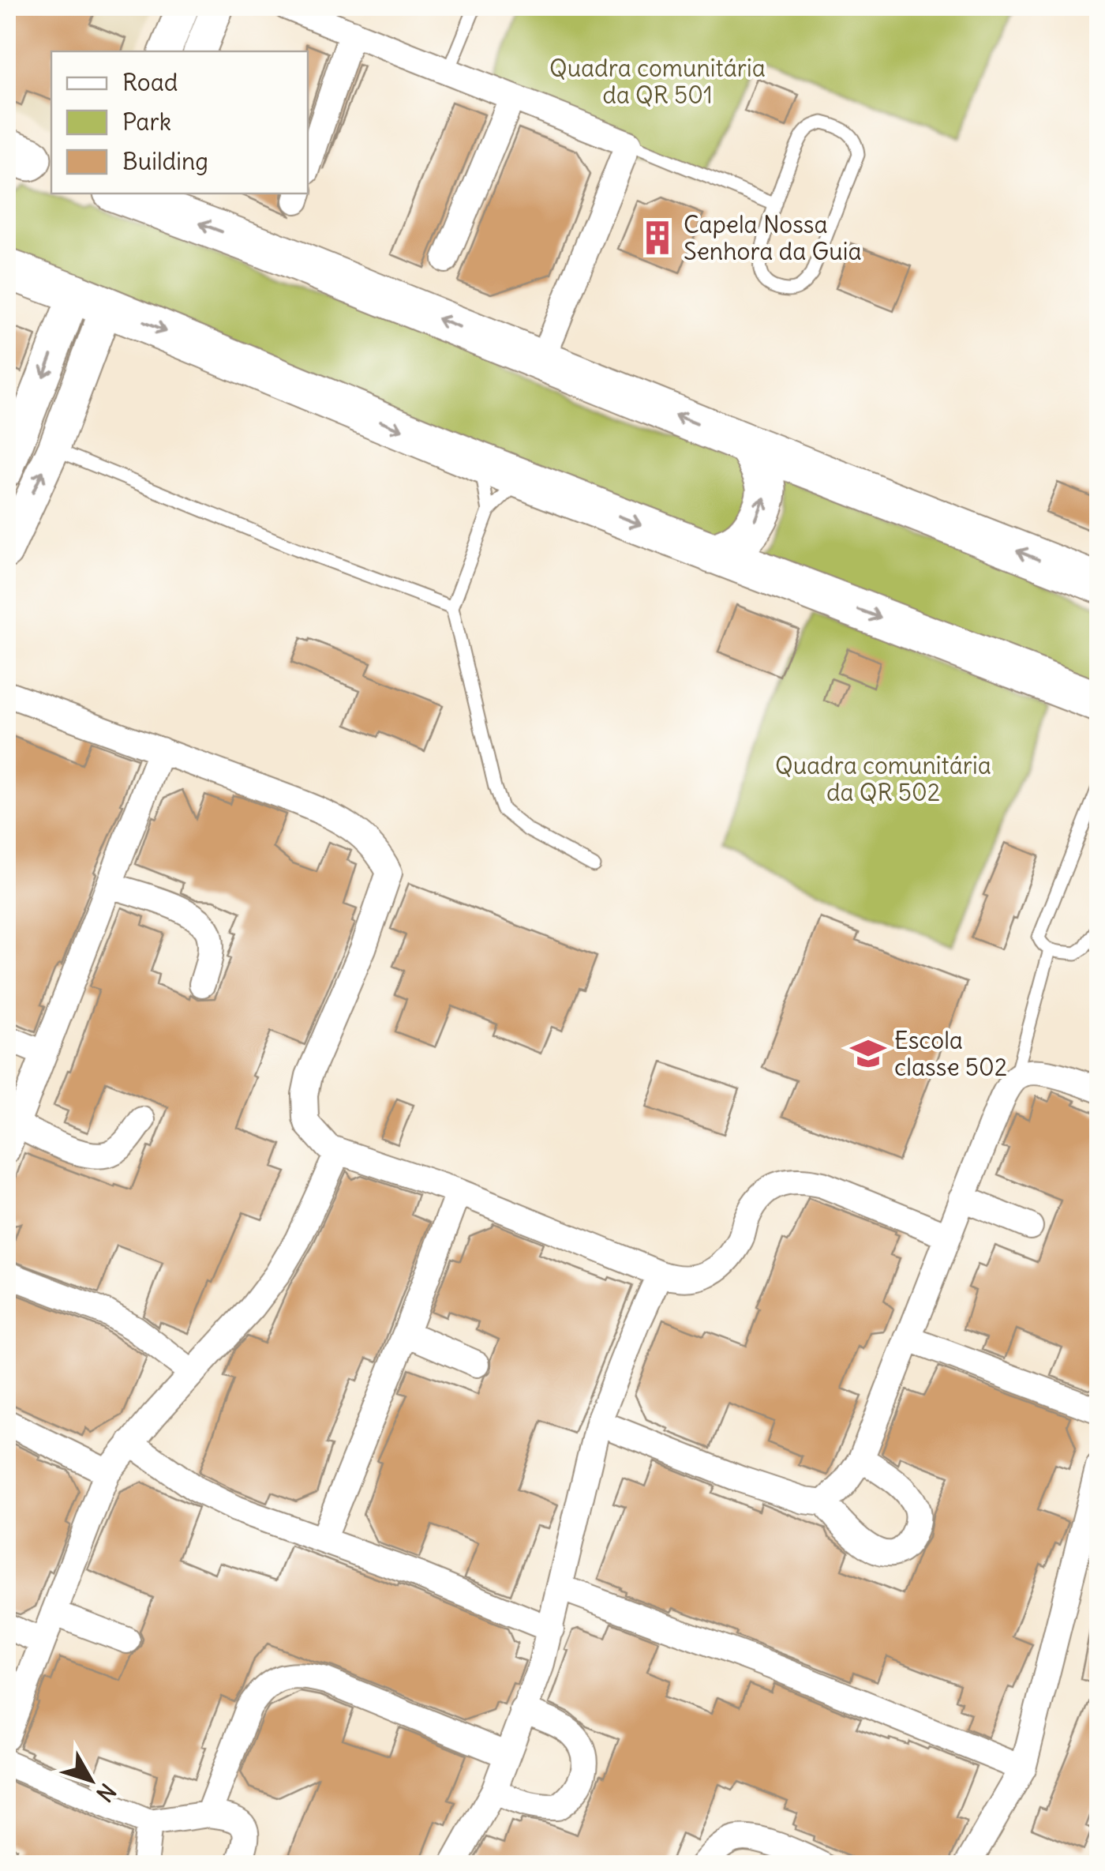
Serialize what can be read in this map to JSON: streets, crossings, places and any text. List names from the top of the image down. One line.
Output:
{"parks":["Quadra comunitária da QR 501","Quadra comunitária da QR 502"],"places":{"building":["Capela Nossa Senhora da Guia"],"school or university":["Escola classe 502"]},"legend":["Road","Park","Building"],"north":"bottom right"}
